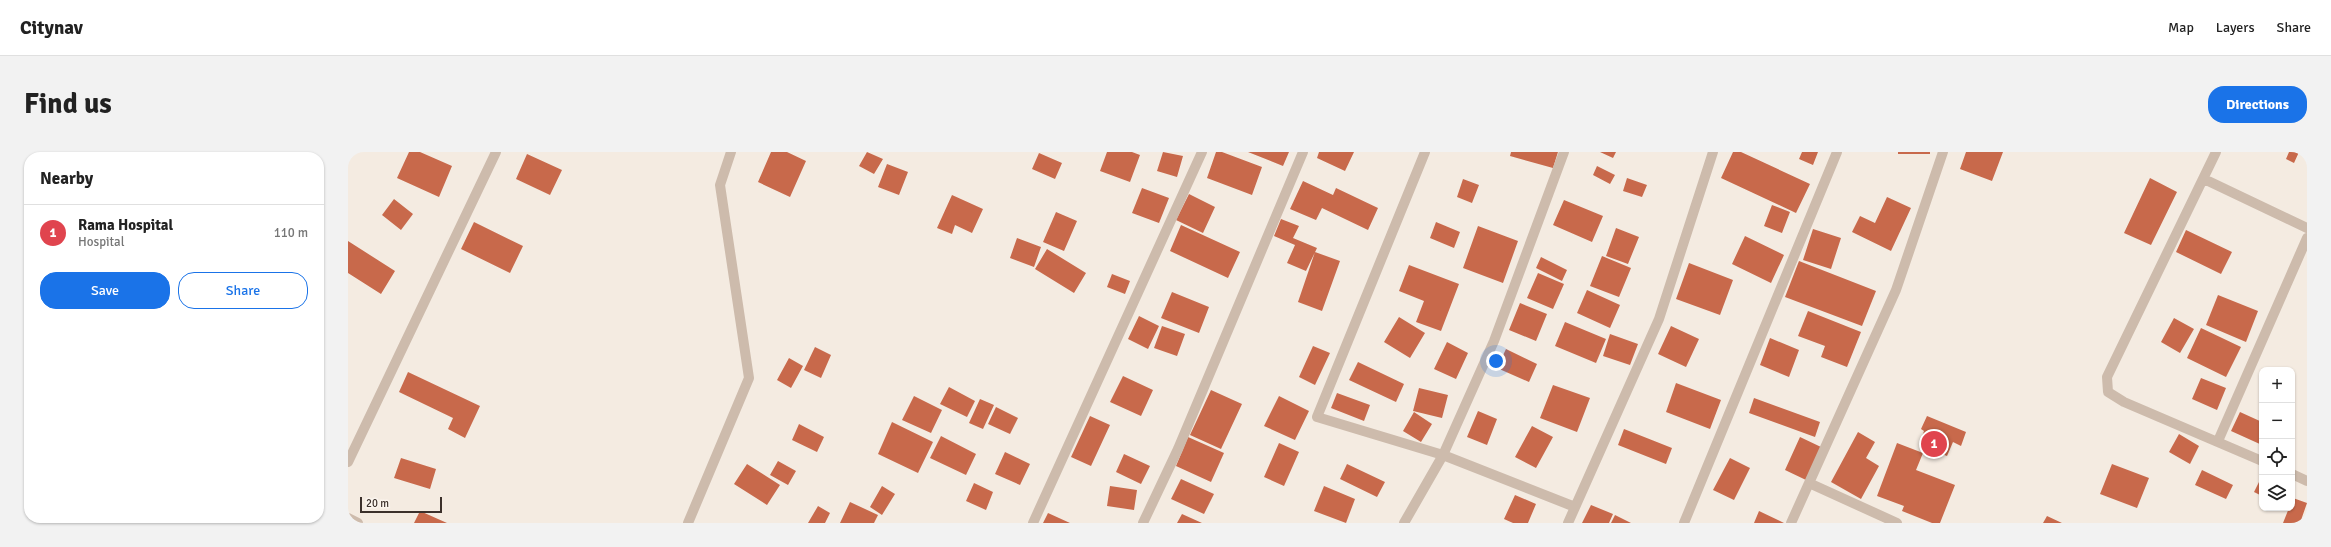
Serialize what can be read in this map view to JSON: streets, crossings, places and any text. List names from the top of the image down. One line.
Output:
{"scale_bar":"20 m","page":{"header":"Citynav","nav":["Map","Layers","Share"],"buttons":["Directions",["Save","Share"]],"title":"Find us","heading":"Nearby","list":[{"mark":"1","name":"Rama Hospital","note":"Hospital","value":"110 m"}],"map_buttons":["+","−"],"pins":"1","scale":"20 m"}}
